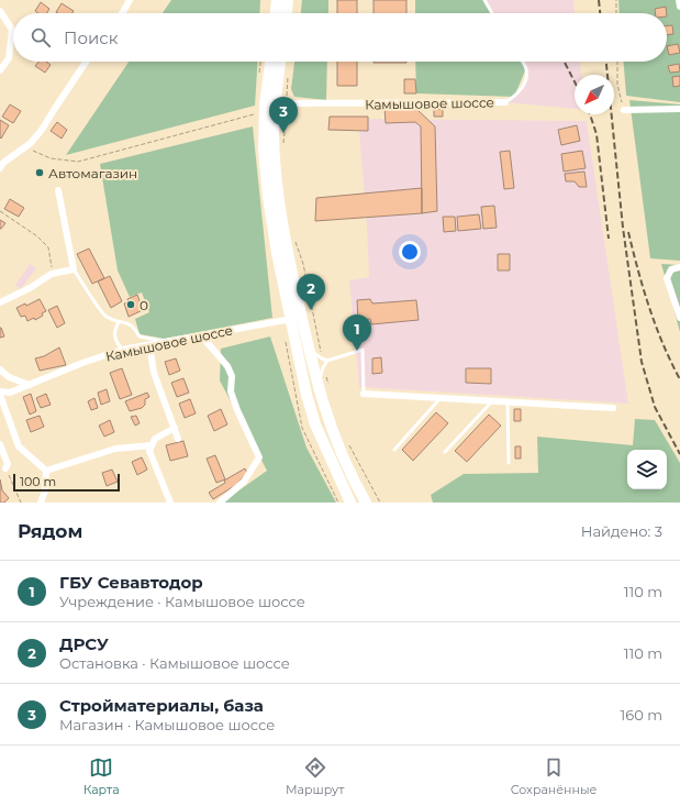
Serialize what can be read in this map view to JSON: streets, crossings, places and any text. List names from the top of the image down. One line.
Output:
{"streets":{"street":["Камышовое шоссе"]},"places":["Автомагазин","0"],"scale_bar":"100 m","north":"bottom left","page":{"search":"Поиск","pins":["3","2","1"],"scale":"100 m","heading":["Рядом","Найдено: 3"],"list":[{"mark":"1","name":"ГБУ Севавтодор","note":"Учреждение · Камышовое шоссе","value":"110 m"},{"mark":"2","name":"ДРСУ","note":"Остановка · Камышовое шоссе","value":"110 m"},{"mark":"3","name":"Стройматериалы, база","note":"Магазин · Камышовое шоссе","value":"160 m"}],"nav":["Карта","Маршрут","Сохранённые"]}}
